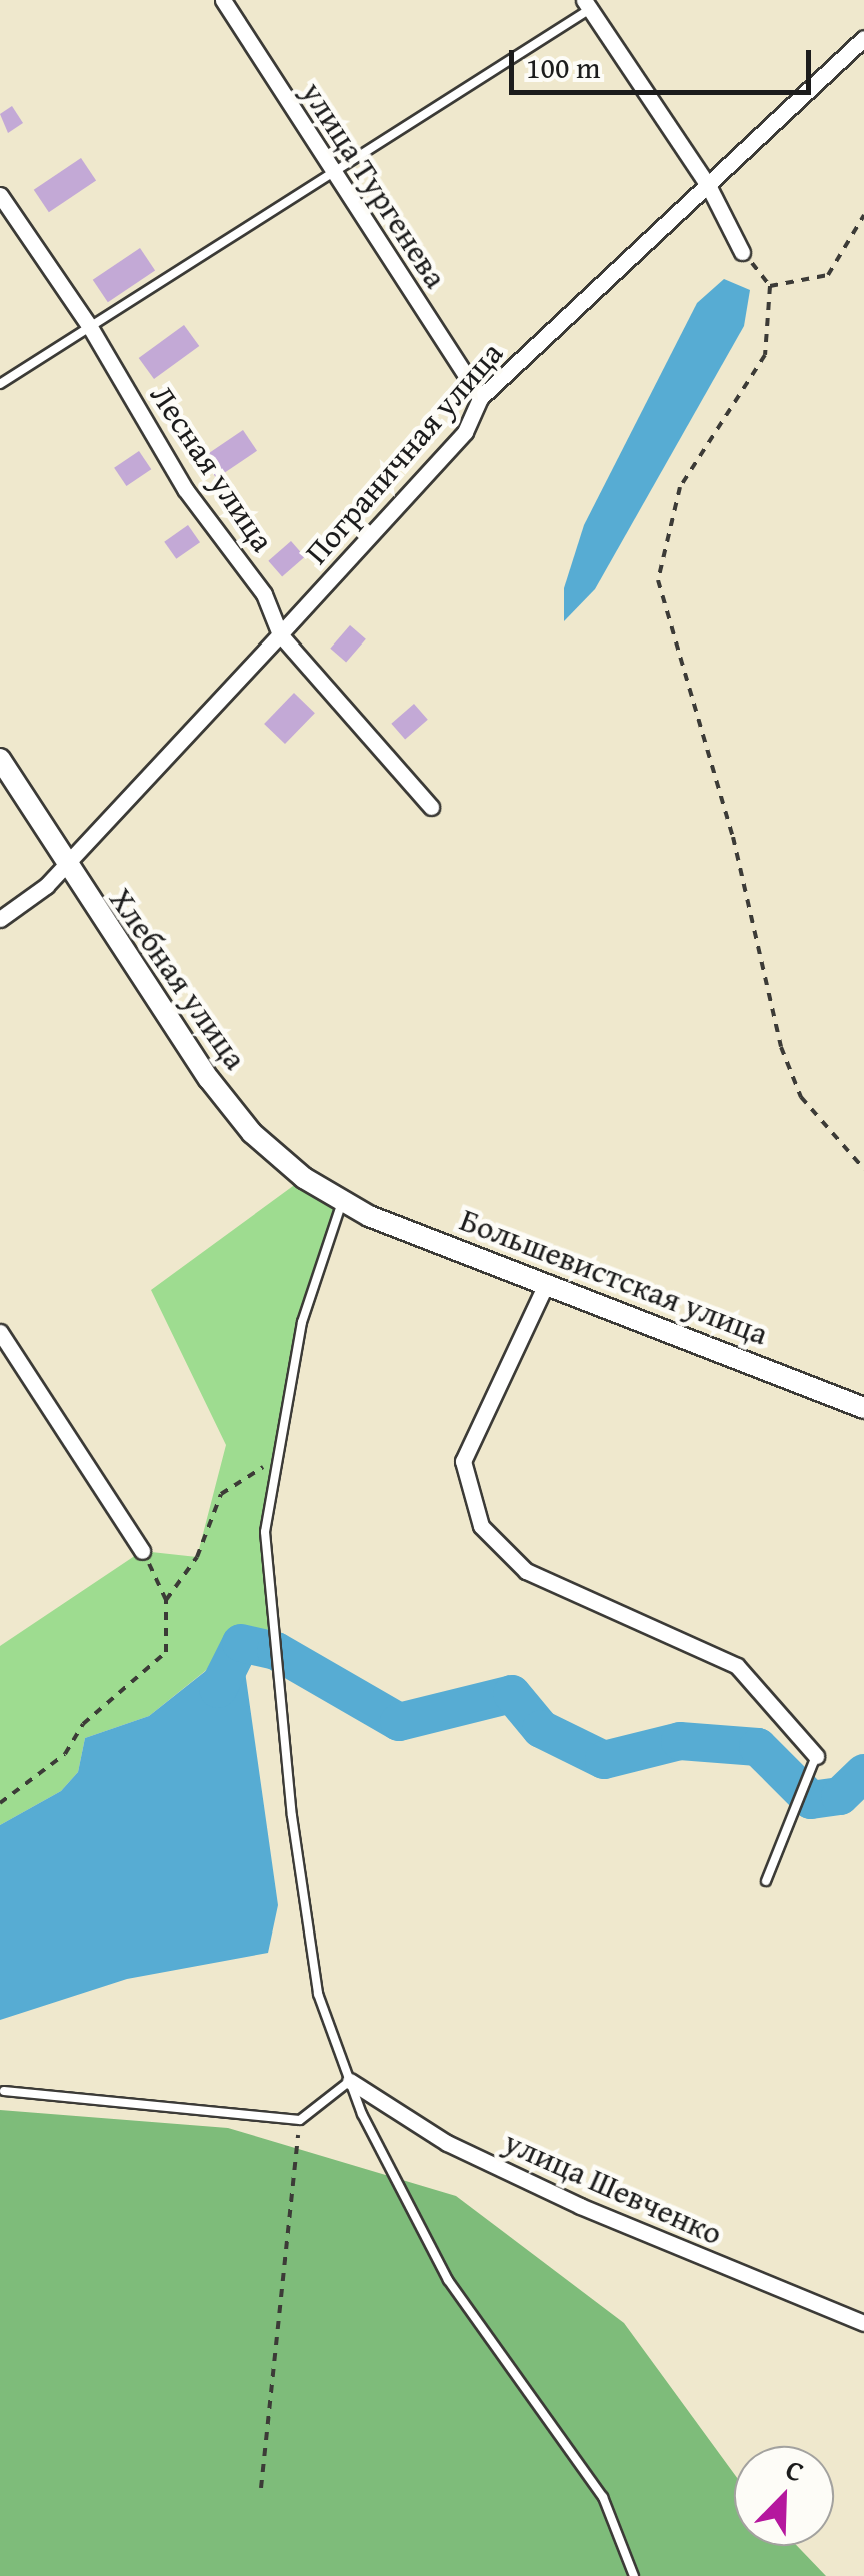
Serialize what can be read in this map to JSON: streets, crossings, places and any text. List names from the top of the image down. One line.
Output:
{"streets":{"street":["улица Тургенева","Пограничная улица","Лесная улица","Хлебная улица","Большевистская улица","улица Шевченко"]},"crossings":[["улица Тургенева","Пограничная улица"],["Пограничная улица","Лесная улица"],["Пограничная улица","Хлебная улица"],["Хлебная улица","Большевистская улица"]],"scale_bar":"100 m","north":"top right"}
